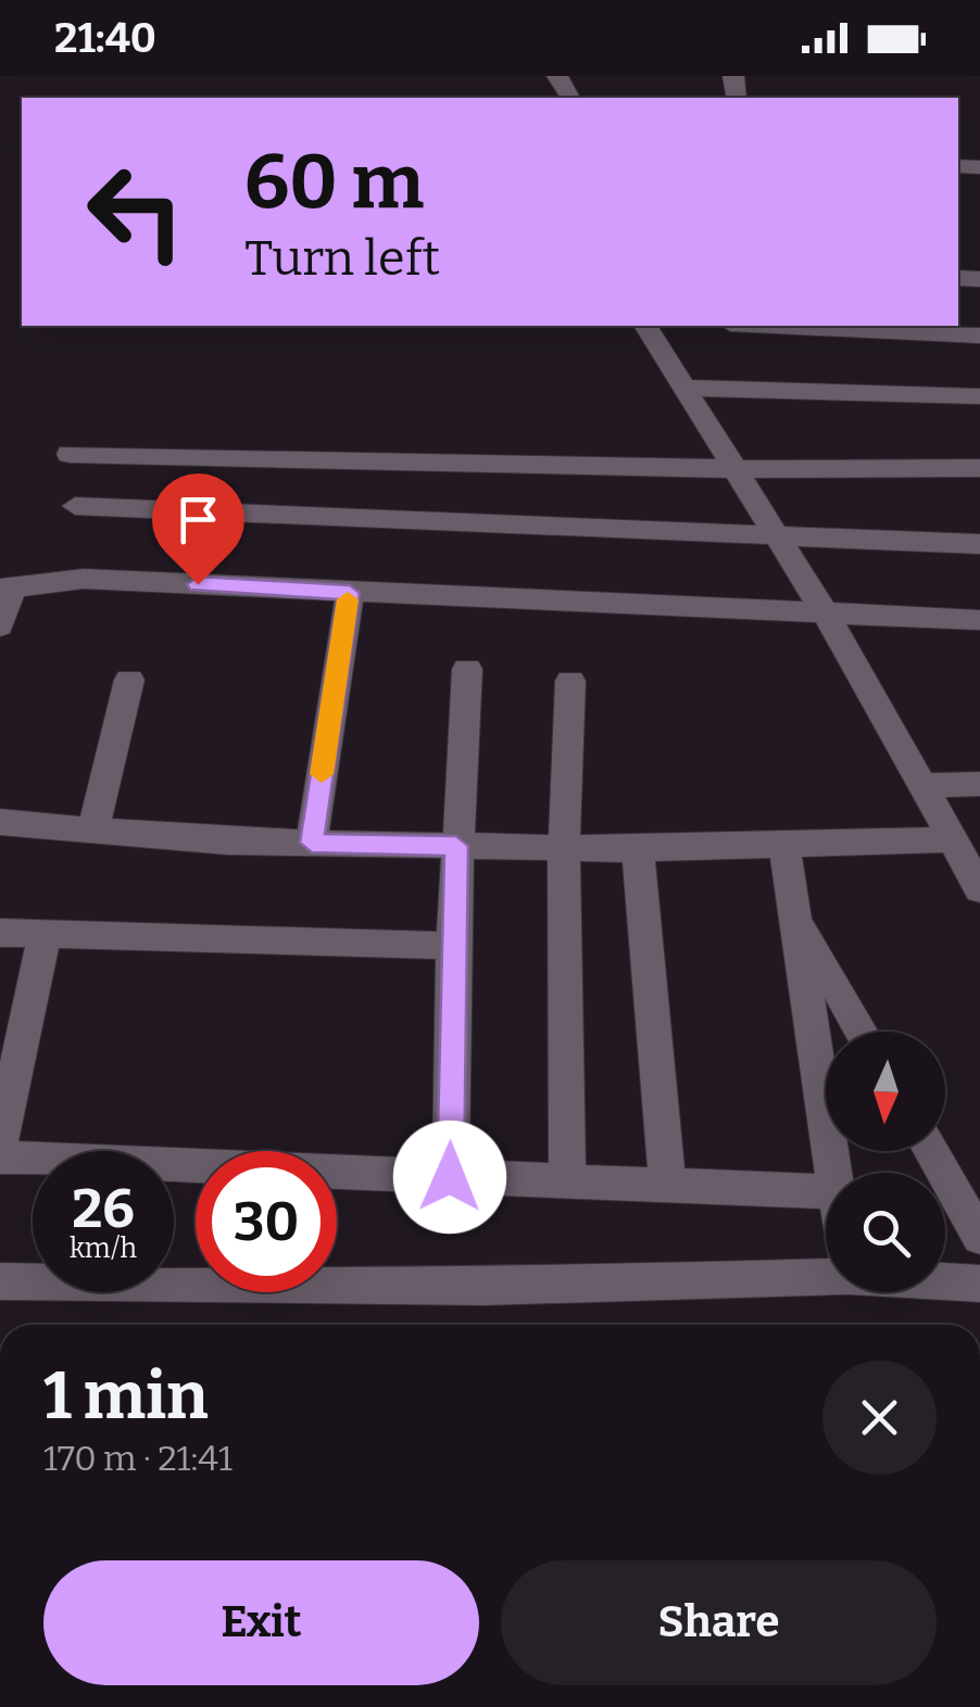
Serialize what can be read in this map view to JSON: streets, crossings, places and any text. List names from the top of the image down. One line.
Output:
{"north":"bottom","page":{"status":"21:40","turn":["60 m","Turn left"],"speed":"26 km/h","limit":"30","heading":["1 min","170 m · 21:41"],"buttons":["Exit","Share"]}}
